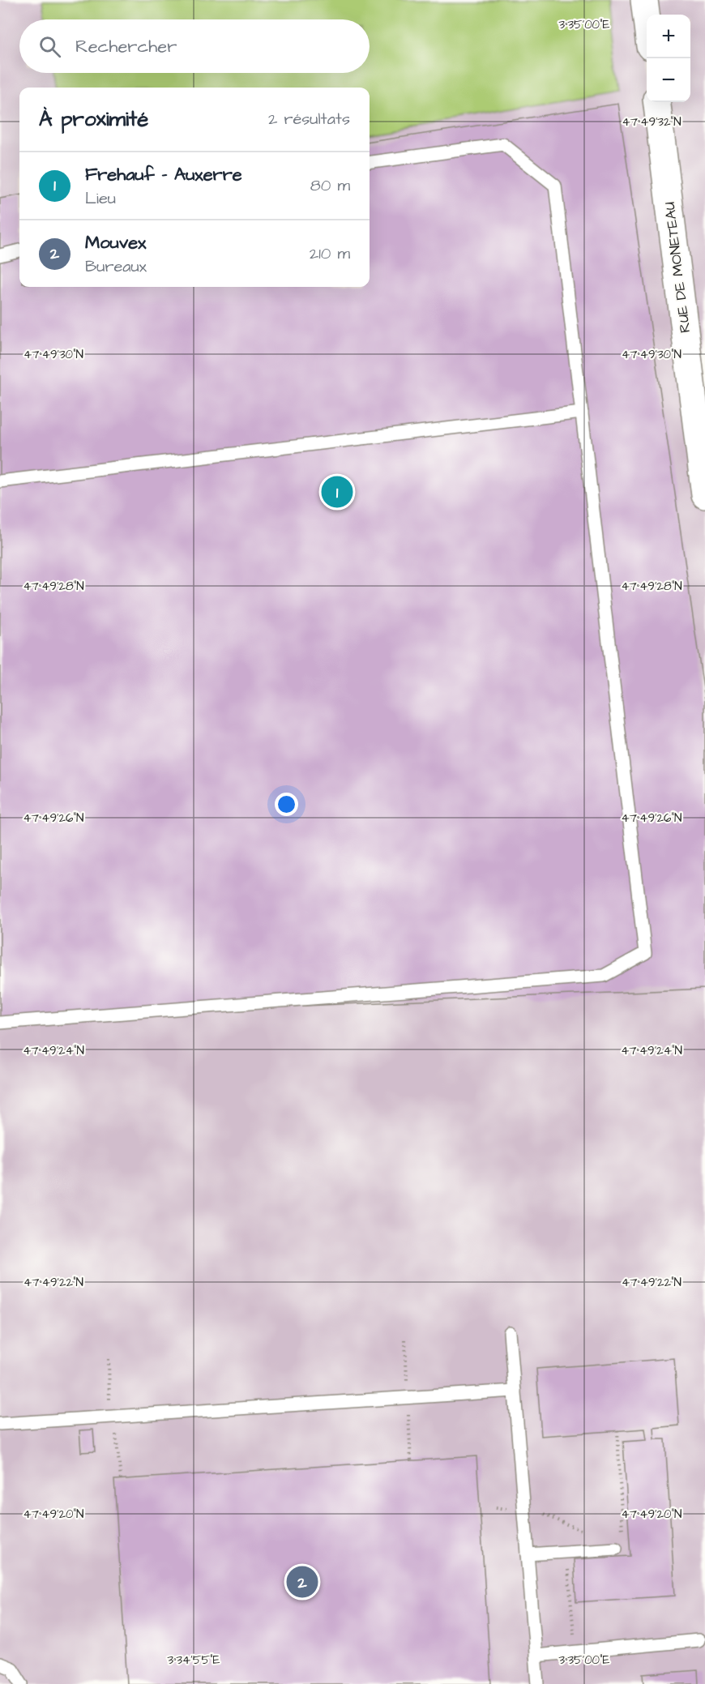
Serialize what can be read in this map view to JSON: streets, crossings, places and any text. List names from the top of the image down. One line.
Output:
{"streets":{"main road":["RUE DE MONETEAU"]},"page":{"map_buttons":["+","−"],"search":"Rechercher","heading":["À proximité","2 résultats"],"list":[{"mark":"1","name":"Frehauf - Auxerre","note":"Lieu","value":"80 m"},{"mark":"2","name":"Mouvex","note":"Bureaux","value":"210 m"}],"pins":["1","2"]},"coordinates":["3°35'00\"E","47°49'32\"N","47°49'30\"N","47°49'28\"N","47°49'26\"N","47°49'24\"N","47°49'22\"N","47°49'20\"N","3°34'55\"E"]}
